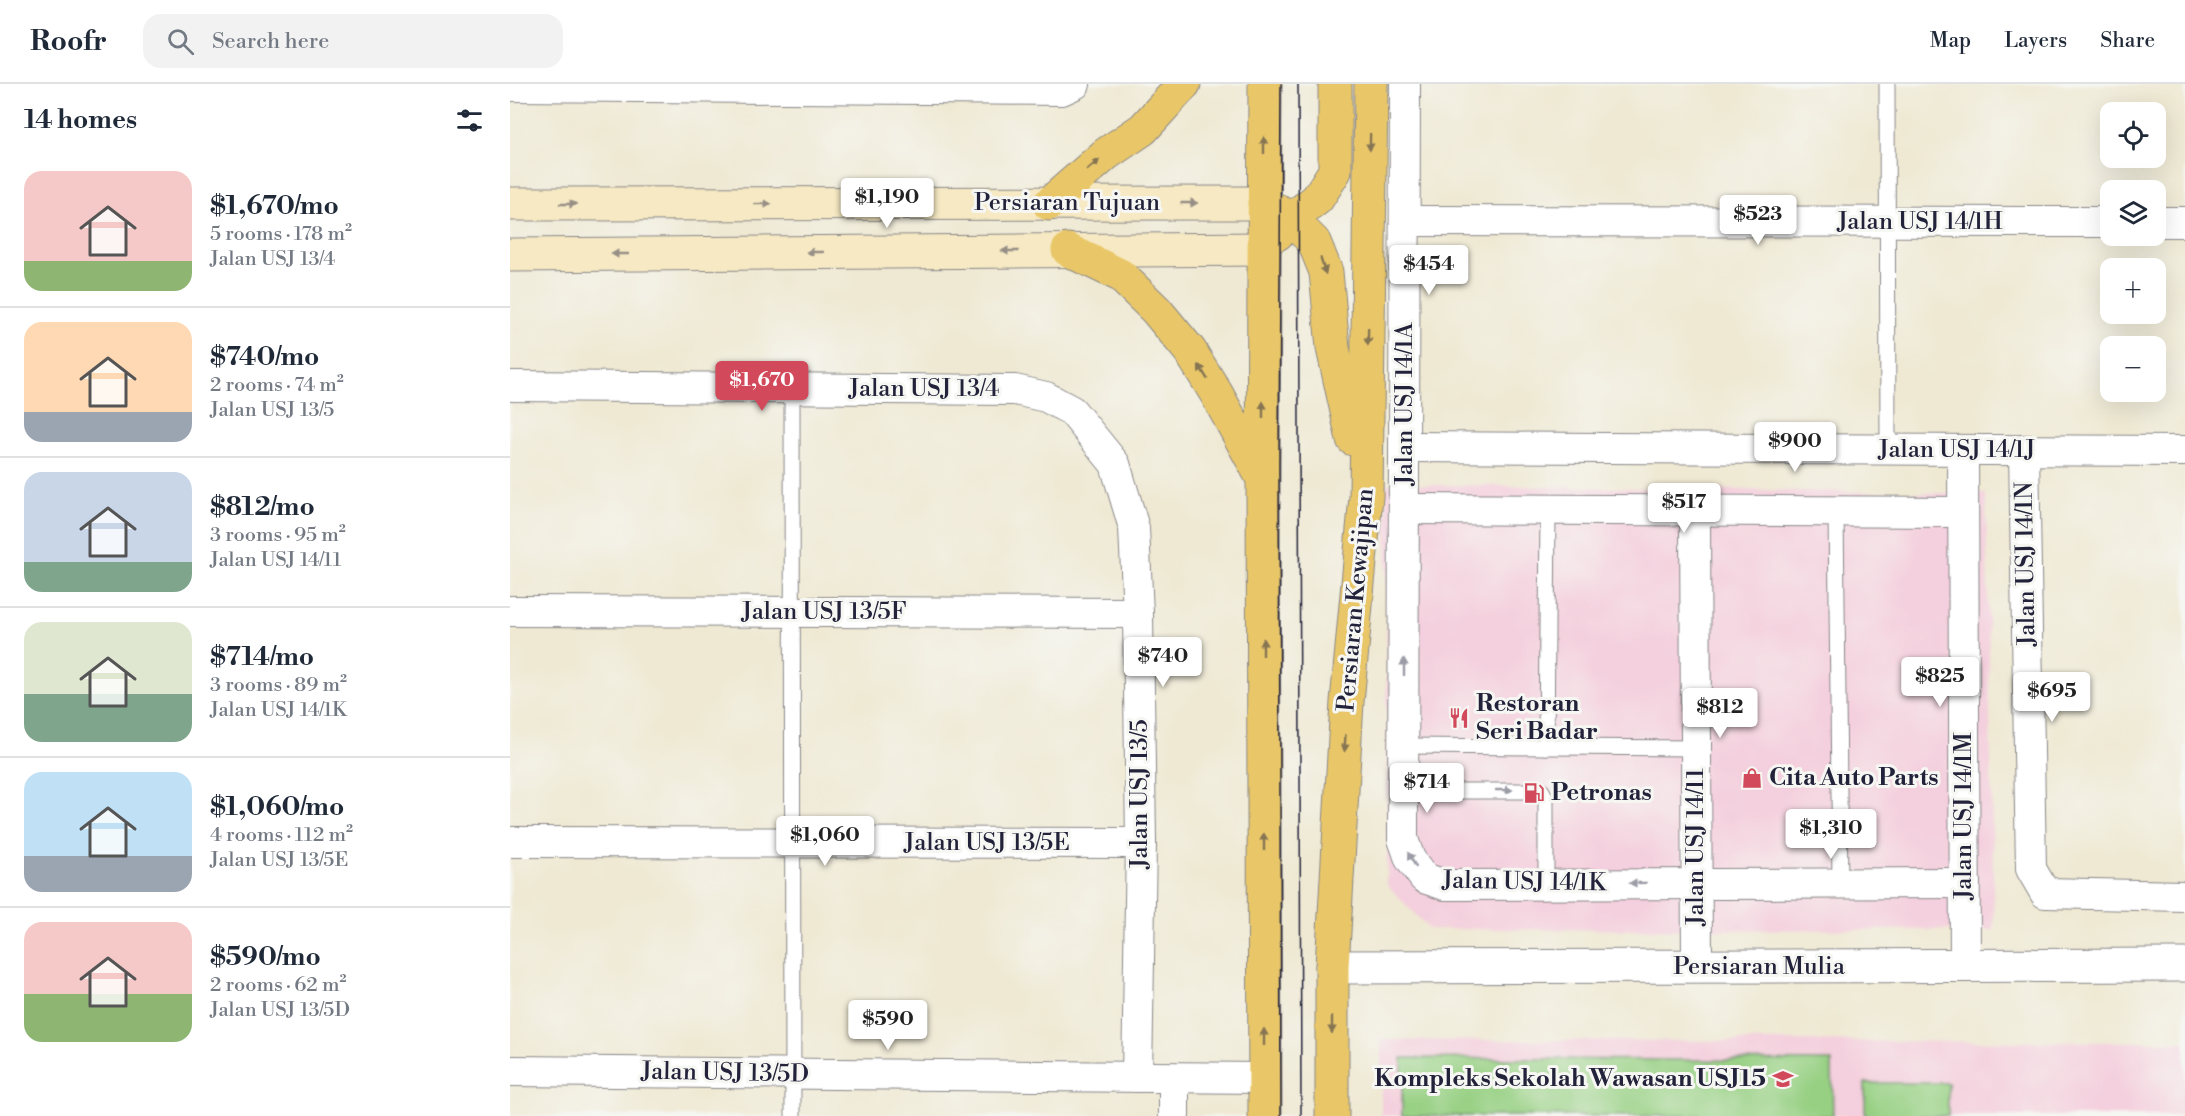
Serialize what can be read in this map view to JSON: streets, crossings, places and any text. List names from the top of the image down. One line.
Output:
{"streets":{"main road":["Persiaran Tujuan","Persiaran Kewajipan"],"street":["Jalan USJ 14/1H","Jalan USJ 13/4","Jalan USJ 14/1A","Jalan USJ 14/1J","Jalan USJ 14/1N","Jalan USJ 13/5F","Jalan USJ 13/5","Jalan USJ 14/1M","Jalan USJ 13/5E","Jalan USJ 14/11","Jalan USJ 14/1K","Persiaran Mulia","Jalan USJ 13/5D"]},"crossings":[["Jalan USJ 14/1H","Jalan USJ 14/1A"],["Jalan USJ 13/4","Jalan USJ 13/5"],["Jalan USJ 14/1A","Jalan USJ 14/1J"],["Jalan USJ 14/1A","Jalan USJ 14/1K"],["Jalan USJ 14/1J","Jalan USJ 14/1N"],["Jalan USJ 14/1J","Jalan USJ 14/1M"],["Persiaran Kewajipan","Persiaran Mulia"],["Jalan USJ 13/5F","Jalan USJ 13/5"],["Jalan USJ 13/5","Jalan USJ 13/5E"],["Jalan USJ 13/5","Jalan USJ 13/5D"],["Jalan USJ 14/1M","Jalan USJ 14/1K"],["Jalan USJ 14/1M","Persiaran Mulia"],["Jalan USJ 14/11","Jalan USJ 14/1K"],["Jalan USJ 14/11","Persiaran Mulia"]],"places":{"restaurant":["Restoran Seri Badar"],"shop":["Cita Auto Parts"],"fuel station":["Petronas"],"school or university":["Kompleks Sekolah Wawasan USJ15"]},"page":{"header":"Roofr","search":"Search here","nav":["Map","Layers","Share"],"heading":"14 homes","map_buttons":["+","−"],"list":[{"name":"$1,670/mo","note":"5 rooms · 178 m² · Jalan USJ 13/4"},{"name":"$740/mo","note":"2 rooms · 74 m² · Jalan USJ 13/5"},{"name":"$812/mo","note":"3 rooms · 95 m² · Jalan USJ 14/11"},{"name":"$714/mo","note":"3 rooms · 89 m² · Jalan USJ 14/1K"},{"name":"$1,060/mo","note":"4 rooms · 112 m² · Jalan USJ 13/5E"},{"name":"$590/mo","note":"2 rooms · 62 m² · Jalan USJ 13/5D"}],"price":["$1,190","$523","$454","$1,670","$900","$517","$740","$825","$695","$812","$714","$1,310","$1,060","$590"]}}
